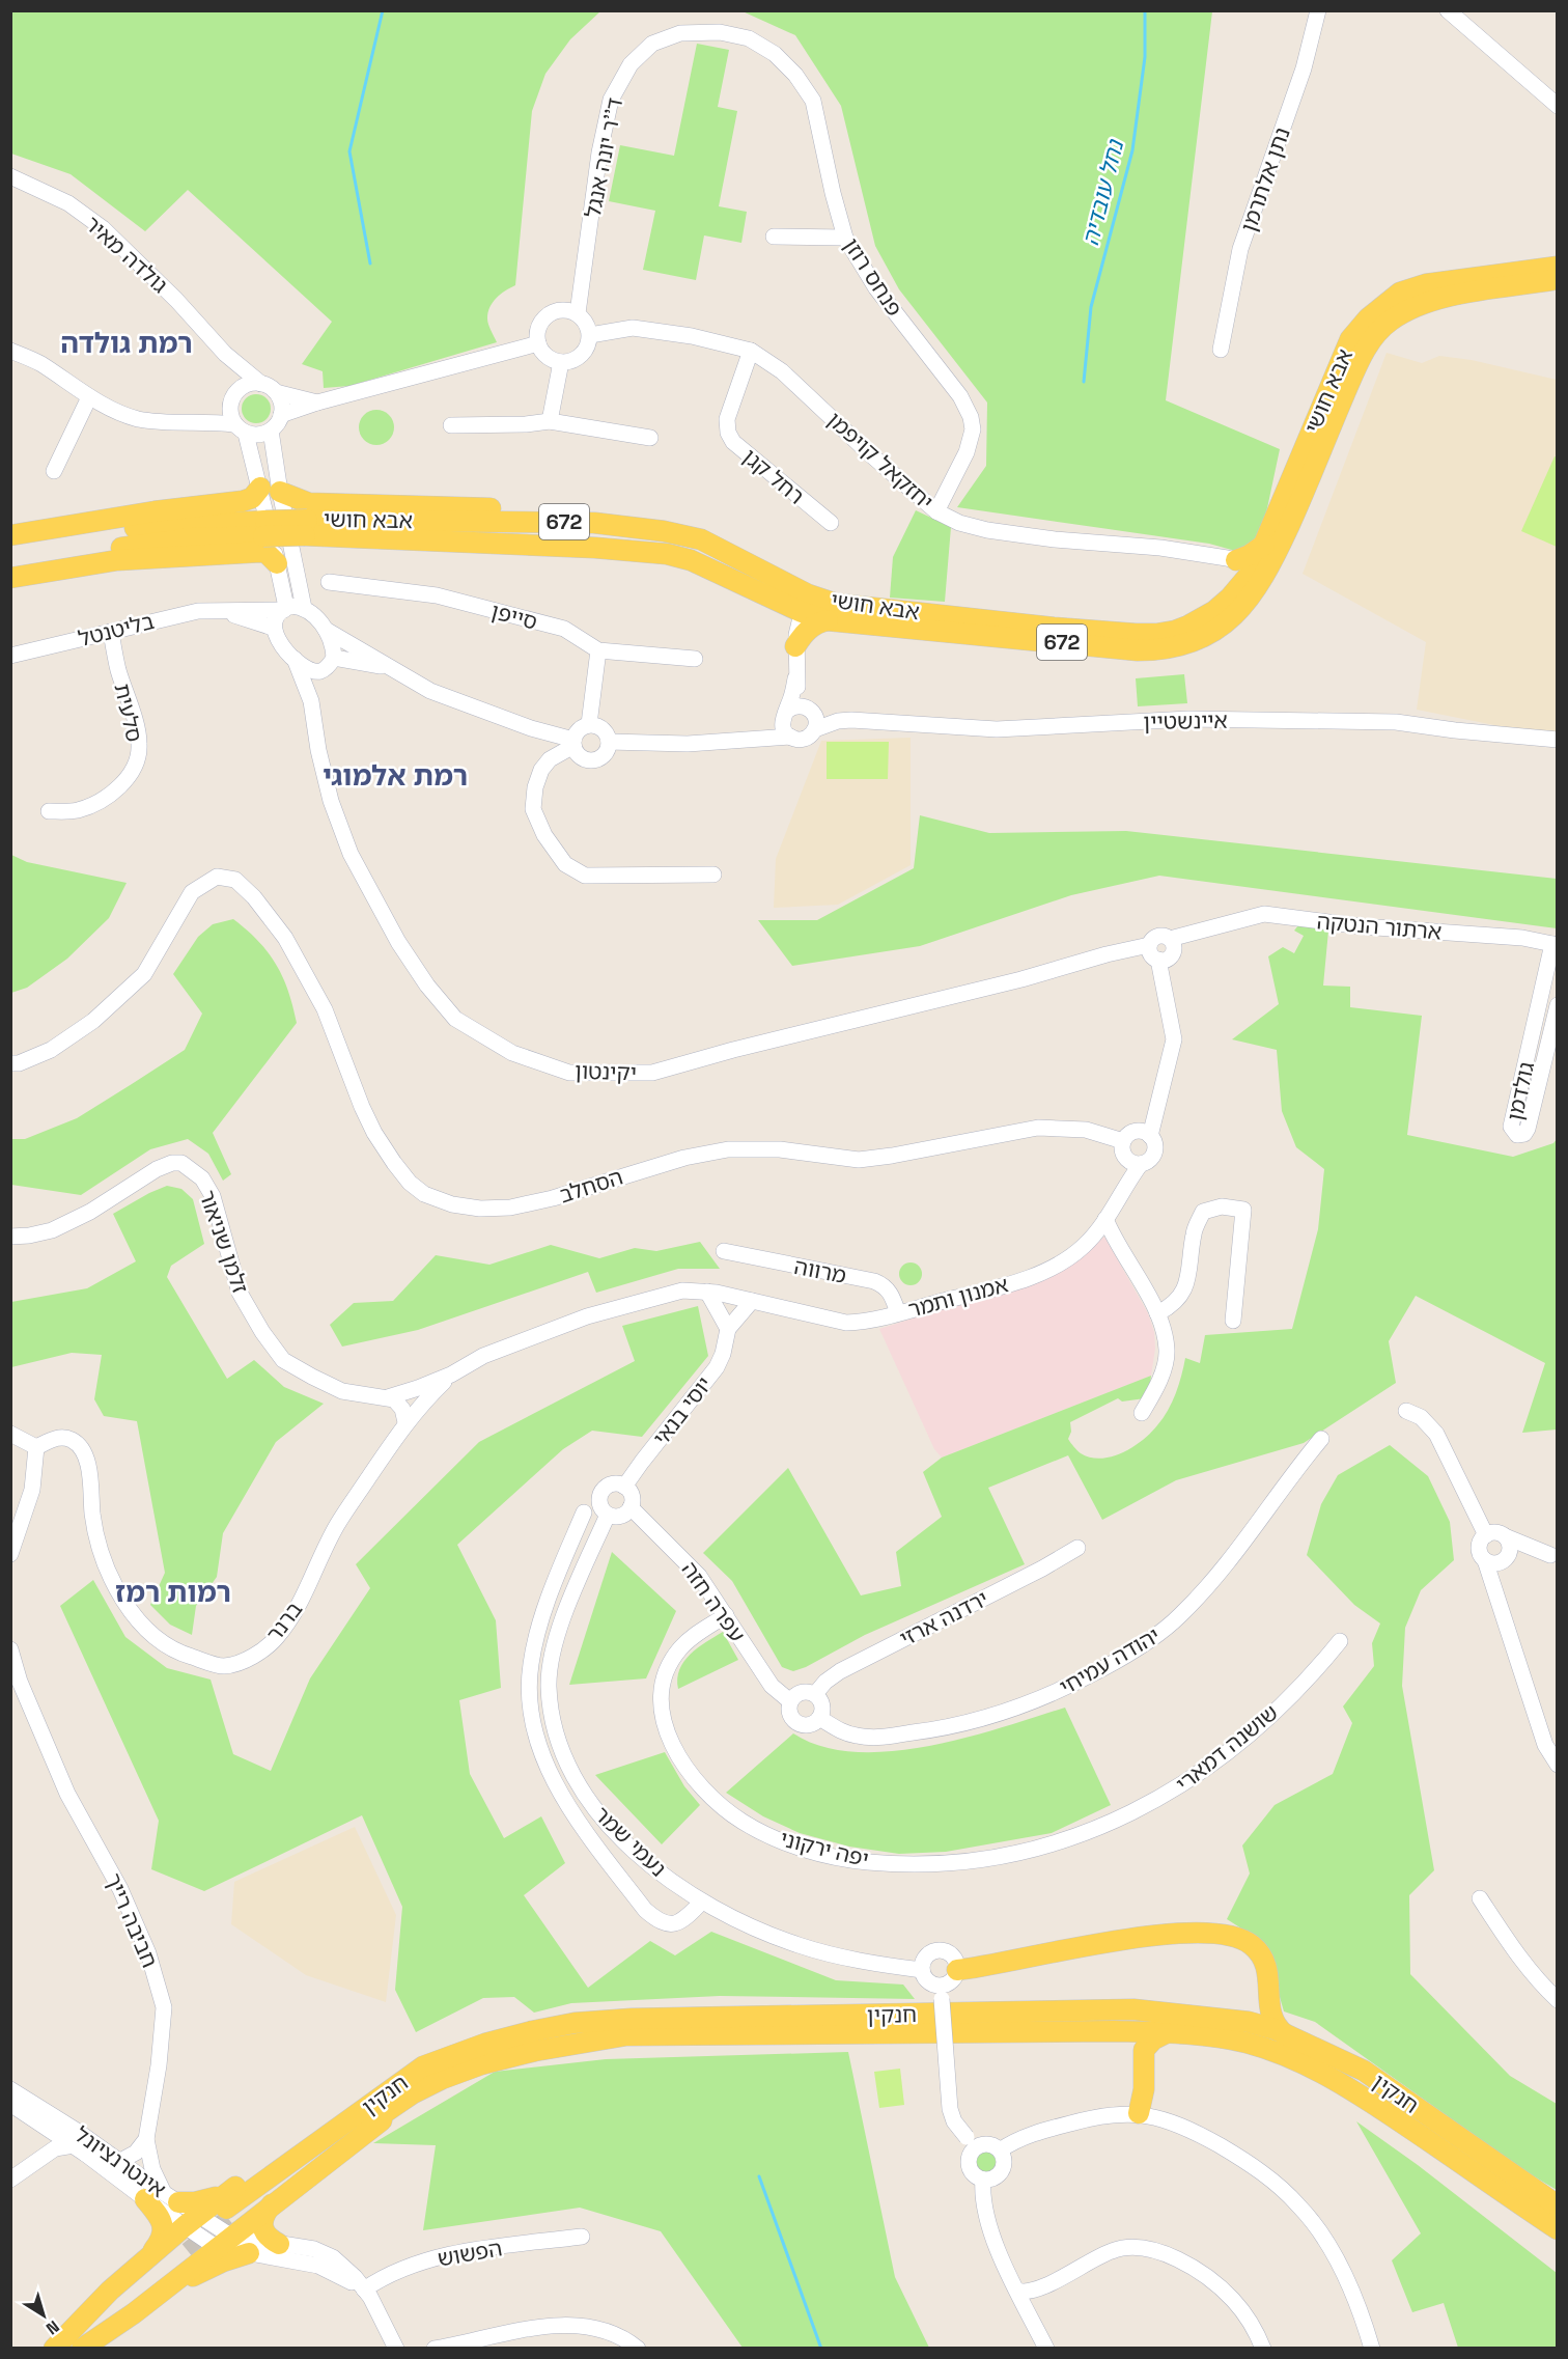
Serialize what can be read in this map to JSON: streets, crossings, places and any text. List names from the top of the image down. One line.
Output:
{"streets":{"main road":["אבא חושי","672","חנקין"],"street":["ד''ר יונה אנגל","נתן אלתרמן","גולדה מאיר","פנחס רוזן","יחזקאל קויפמן","רחל קגן","סייפן","בליטנטל","סלעית","איינשטיין","ארתור הנטקה","יקינטון","גולדמן","הסחלב","זלמן שניאור","מרווה","אמנון ותמר","יוסי בנאי","עפרה חזה","ירדנה ארזי","ברנר","יהודה עמיחי","שושנה דמארי","נעמי שמר","יפה ירקוני","חביבה רייך","אינטרנציונל","הפשוש"]},"crossings":[["ד''ר יונה אנגל","פנחס רוזן"],["ד''ר יונה אנגל","יחזקאל קויפמן"],["פנחס רוזן","יחזקאל קויפמן"],["אבא חושי","יחזקאל קויפמן"],["יחזקאל קויפמן","רחל קגן"],["בליטנטל","סלעית"],["בליטנטל","יקינטון"],["ארתור הנטקה","יקינטון"],["ארתור הנטקה","גולדמן"],["הסחלב","אמנון ותמר"],["זלמן שניאור","אמנון ותמר"],["זלמן שניאור","יוסי בנאי"],["זלמן שניאור","ברנר"],["מרווה","אמנון ותמר"],["אמנון ותמר","יוסי בנאי"],["יוסי בנאי","עפרה חזה"],["יוסי בנאי","נעמי שמר"],["עפרה חזה","ירדנה ארזי"],["עפרה חזה","יהודה עמיחי"],["עפרה חזה","נעמי שמר"],["עפרה חזה","יפה ירקוני"],["ירדנה ארזי","יהודה עמיחי"],["שושנה דמארי","יפה ירקוני"]],"districts":["רמת גולדה","רמת אלמוגי","רמות רמז"],"water":["נחל עובדיה"],"north":"bottom right"}
